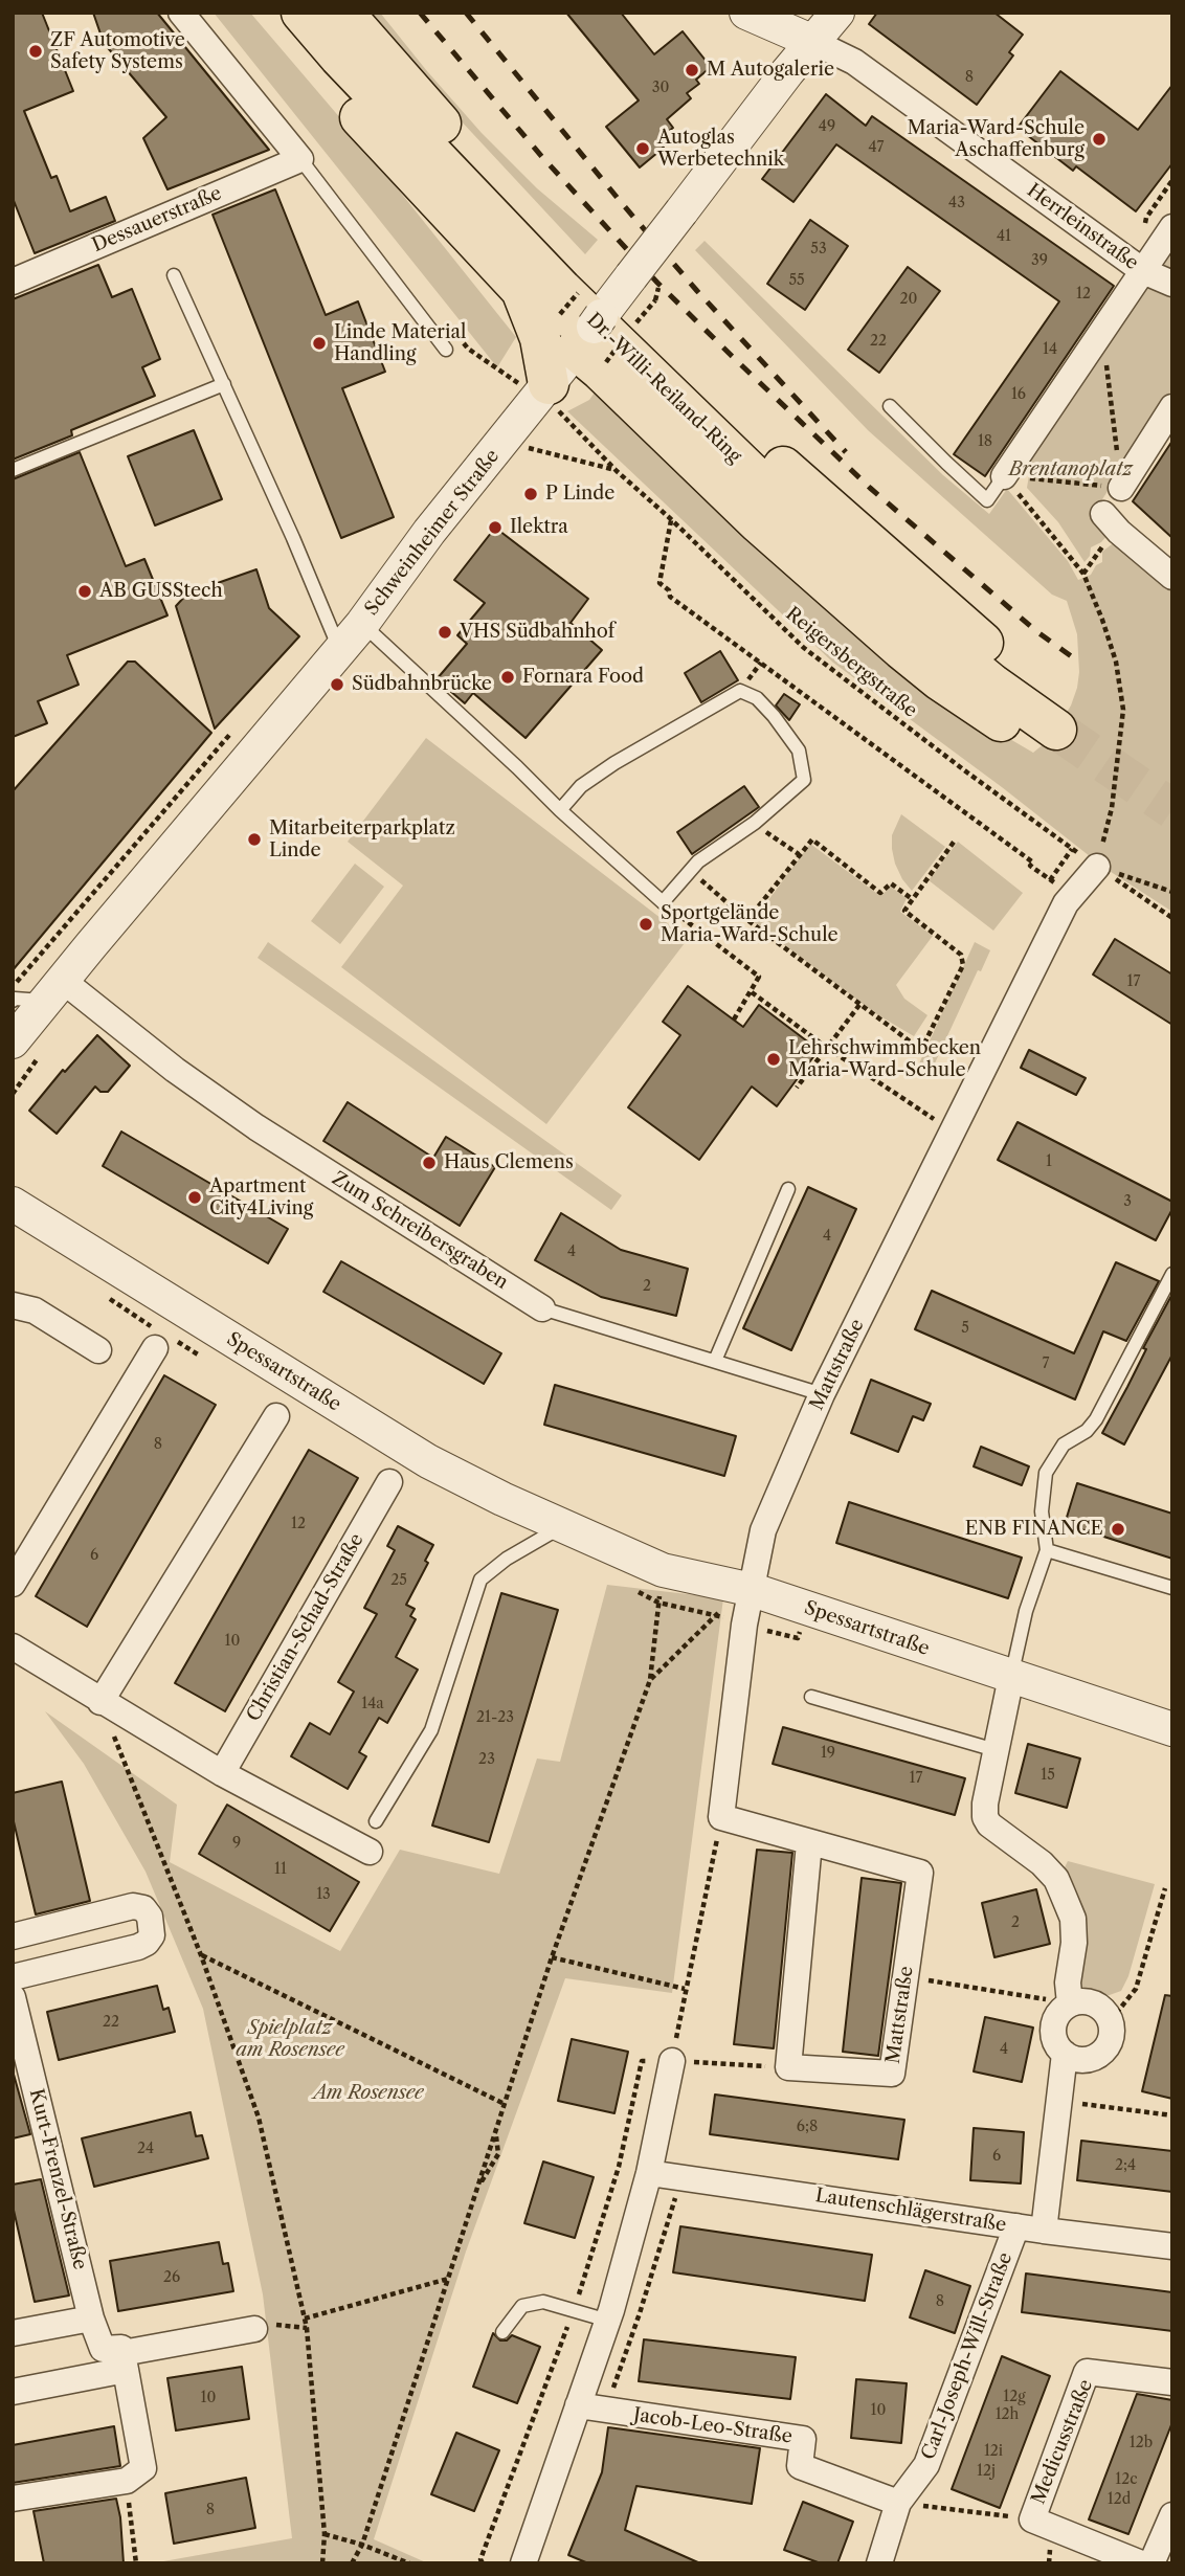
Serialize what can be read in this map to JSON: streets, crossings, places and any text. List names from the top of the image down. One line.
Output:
{"streets":{"highway":["Dr.-Willi-Reiland-Ring"],"street":["Dessauerstraße","Herrleinstraße","Schweinheimer Straße","Zum Schreibersgraben","Mattstraße","Spessartstraße","Christian-Schad-Straße","Kurt-Frenzel-Straße","Lautenschlägerstraße","Carl-Joseph-Will-Straße","Jacob-Leo-Straße","Medicusstraße"],"path":["Reigersbergstraße"]},"crossings":[["Herrleinstraße","Schweinheimer Straße"],["Schweinheimer Straße","Reigersbergstraße"],["Schweinheimer Straße","Zum Schreibersgraben"],["Reigersbergstraße","Mattstraße"],["Zum Schreibersgraben","Mattstraße"],["Mattstraße","Spessartstraße"],["Lautenschlägerstraße","Carl-Joseph-Will-Straße"],["Carl-Joseph-Will-Straße","Jacob-Leo-Straße"]],"parks":["Brentanoplatz","Spielplatz am Rosensee","Am Rosensee"],"places":["ZF Automotive Safety Systems","M Autogalerie","Maria-Ward-Schule Aschaffenburg","Autoglas Werbetechnik","Linde Material Handling","P Linde","Ilektra","AB GUSStech","VHS Südbahnhof","Fornara Food","Südbahnbrücke","Mitarbeiterparkplatz Linde","Sportgelände Maria-Ward-Schule","Lehrschwimmbecken Maria-Ward-Schule","Haus Clemens","Apartment City4Living","ENB FINANCE"],"house_numbers":["8","30","49","47","43","41","53","39","55","12","20","22","14","16","18","17","1","3","4","4","2","5","7","8","12","6","25","10","14a","21-23","19","23","15","17","9","11","13","2","22","4","6;8","24","6","2;4","26","8","12g","10","10","12h","12b","12i","12j","12c","12d","8"]}
